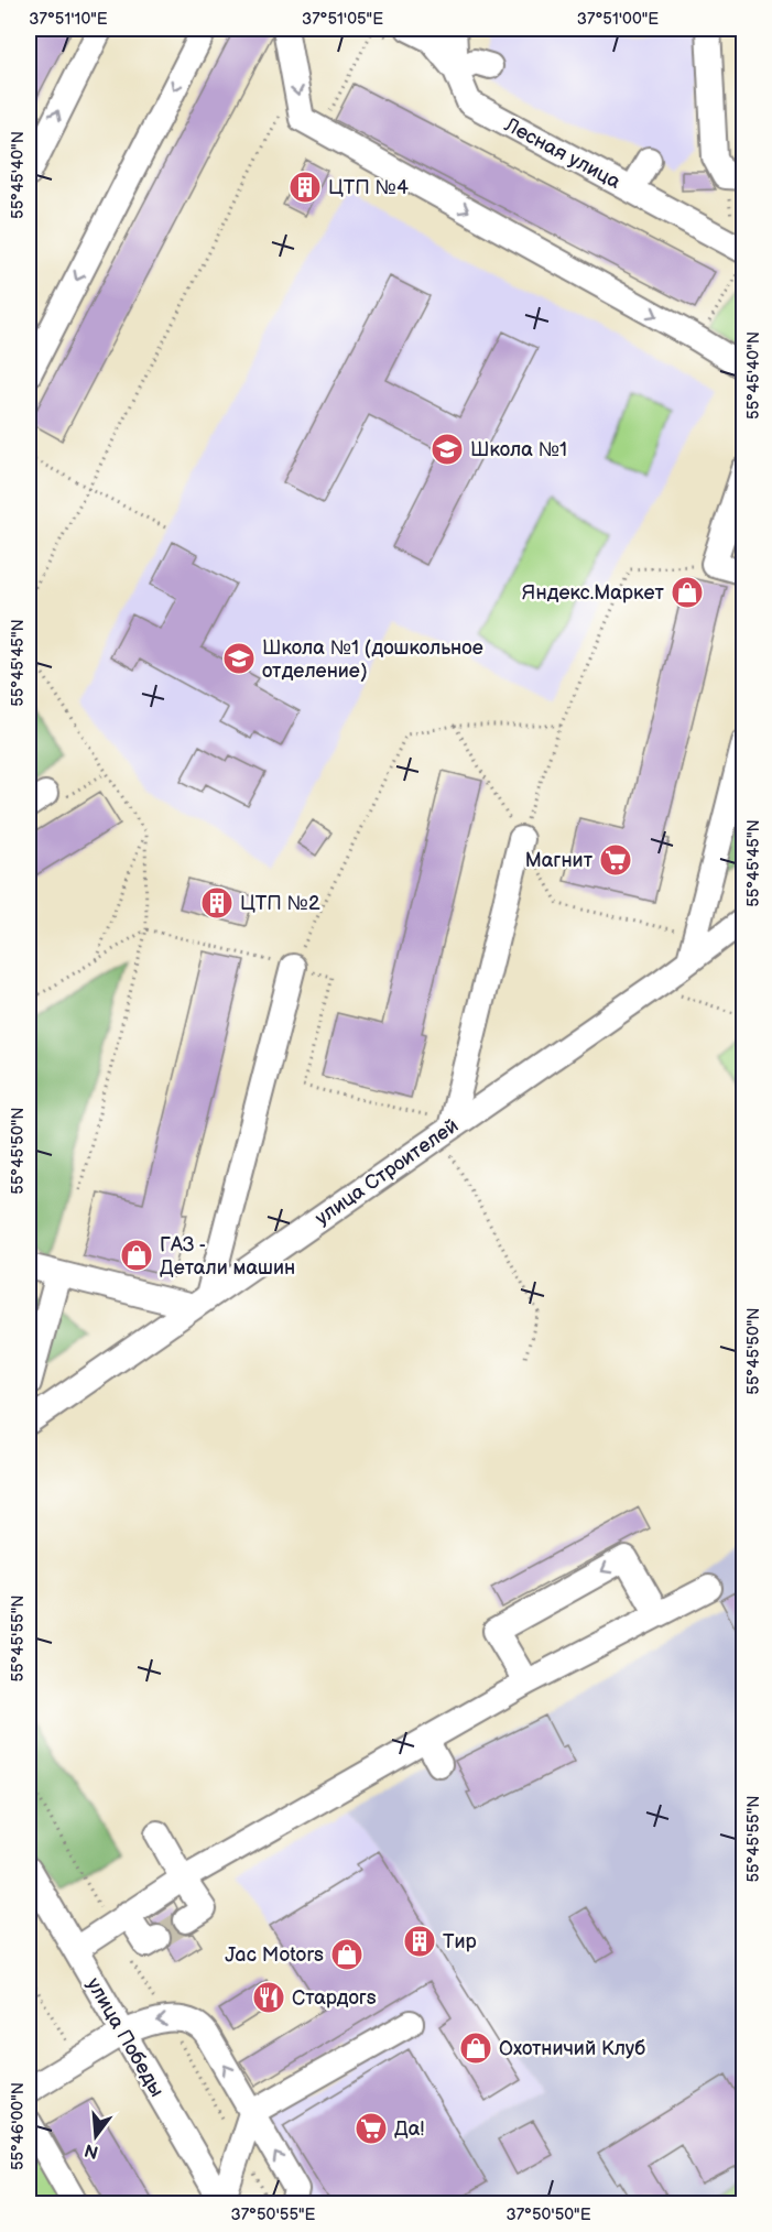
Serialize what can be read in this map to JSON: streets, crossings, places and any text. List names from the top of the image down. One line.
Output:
{"streets":{"street":["Лесная улица","улица Строителей","улица Победы"]},"places":{"building":["ЦТП №4","ЦТП №2","Тир"],"school or university":["Школа №1","Школа №1 (дошкольное отделение)"],"shop":["Яндекс.Маркет","ГАЗ - Детали машин","Jac Motors","Охотничий Клуб"],"supermarket":["Магнит","Да!"],"restaurant":["Стардогs"]},"north":"bottom","coordinates":["37°51'10\"E","37°51'05\"E","37°51'00\"E","55°45'40\"N","55°45'45\"N","55°45'50\"N","55°45'55\"N","55°46'00\"N","37°50'55\"E","37°50'50\"E"]}
